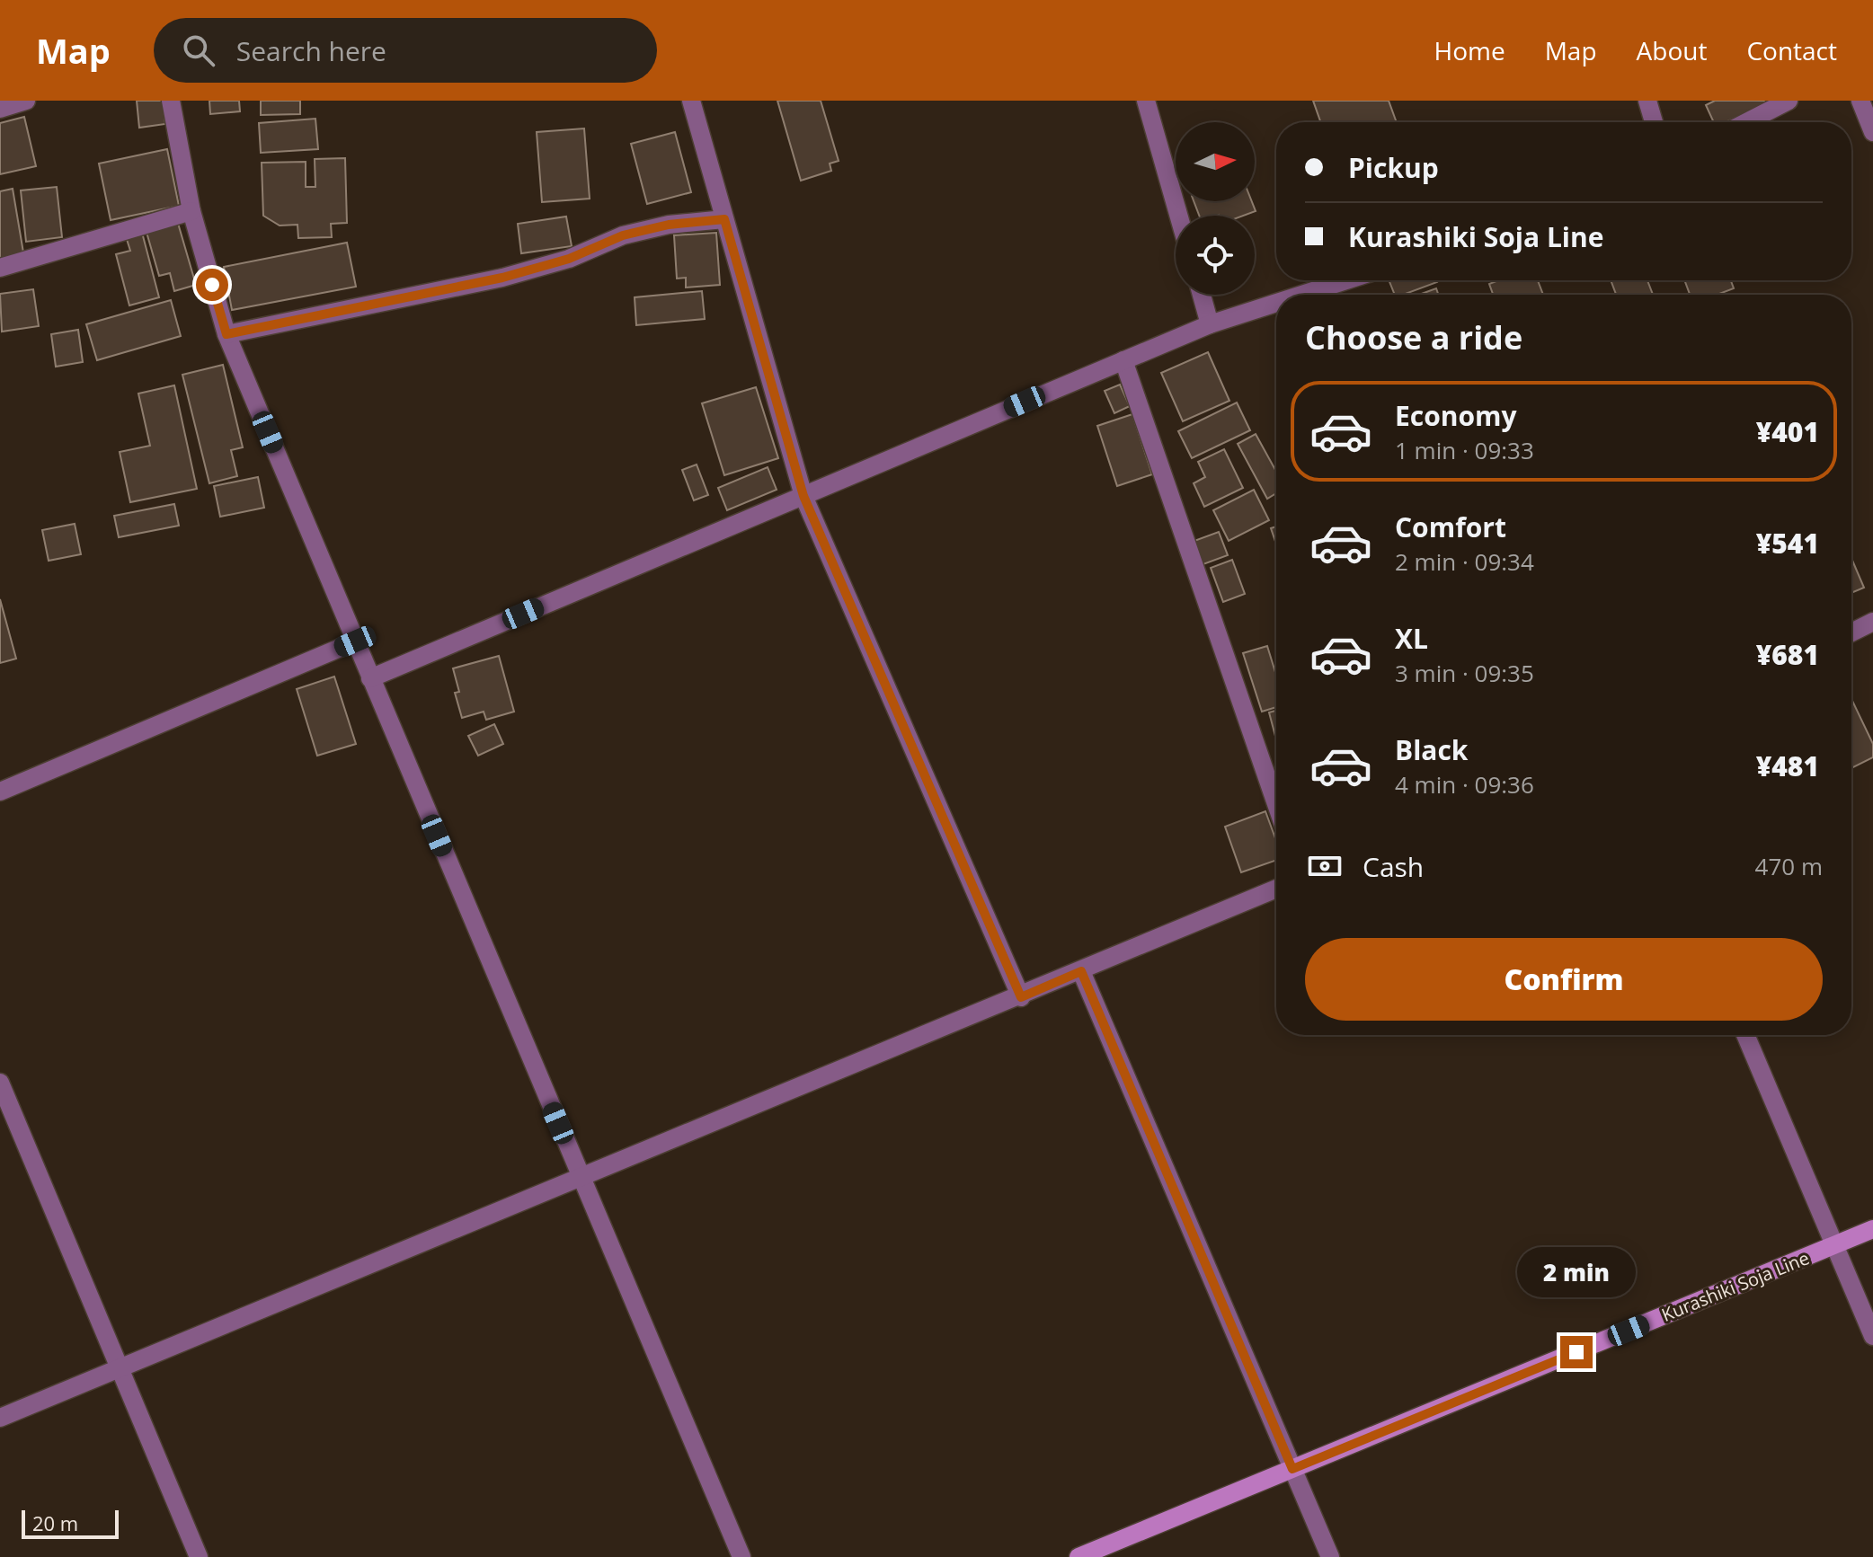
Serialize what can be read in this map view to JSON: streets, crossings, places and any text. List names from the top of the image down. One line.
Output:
{"streets":{"main road":["Kurashiki Soja Line"]},"scale_bar":"20 m","north":"right","page":{"header":"Map","search":"Search here","nav":["Home","Map","About","Contact"],"banner":["Pickup","Kurashiki Soja Line"],"heading":"Choose a ride","list":[{"name":"Economy","note":"1 min · 09:33","value":"¥401"},{"name":"Comfort","note":"2 min · 09:34","value":"¥541"},{"name":"XL","note":"3 min · 09:35","value":"¥681"},{"name":"Black","note":"4 min · 09:36","value":"¥481"}],"pay":["Cash","470 m"],"buttons":"Confirm","bubble":"2 min","scale":"20 m"}}
